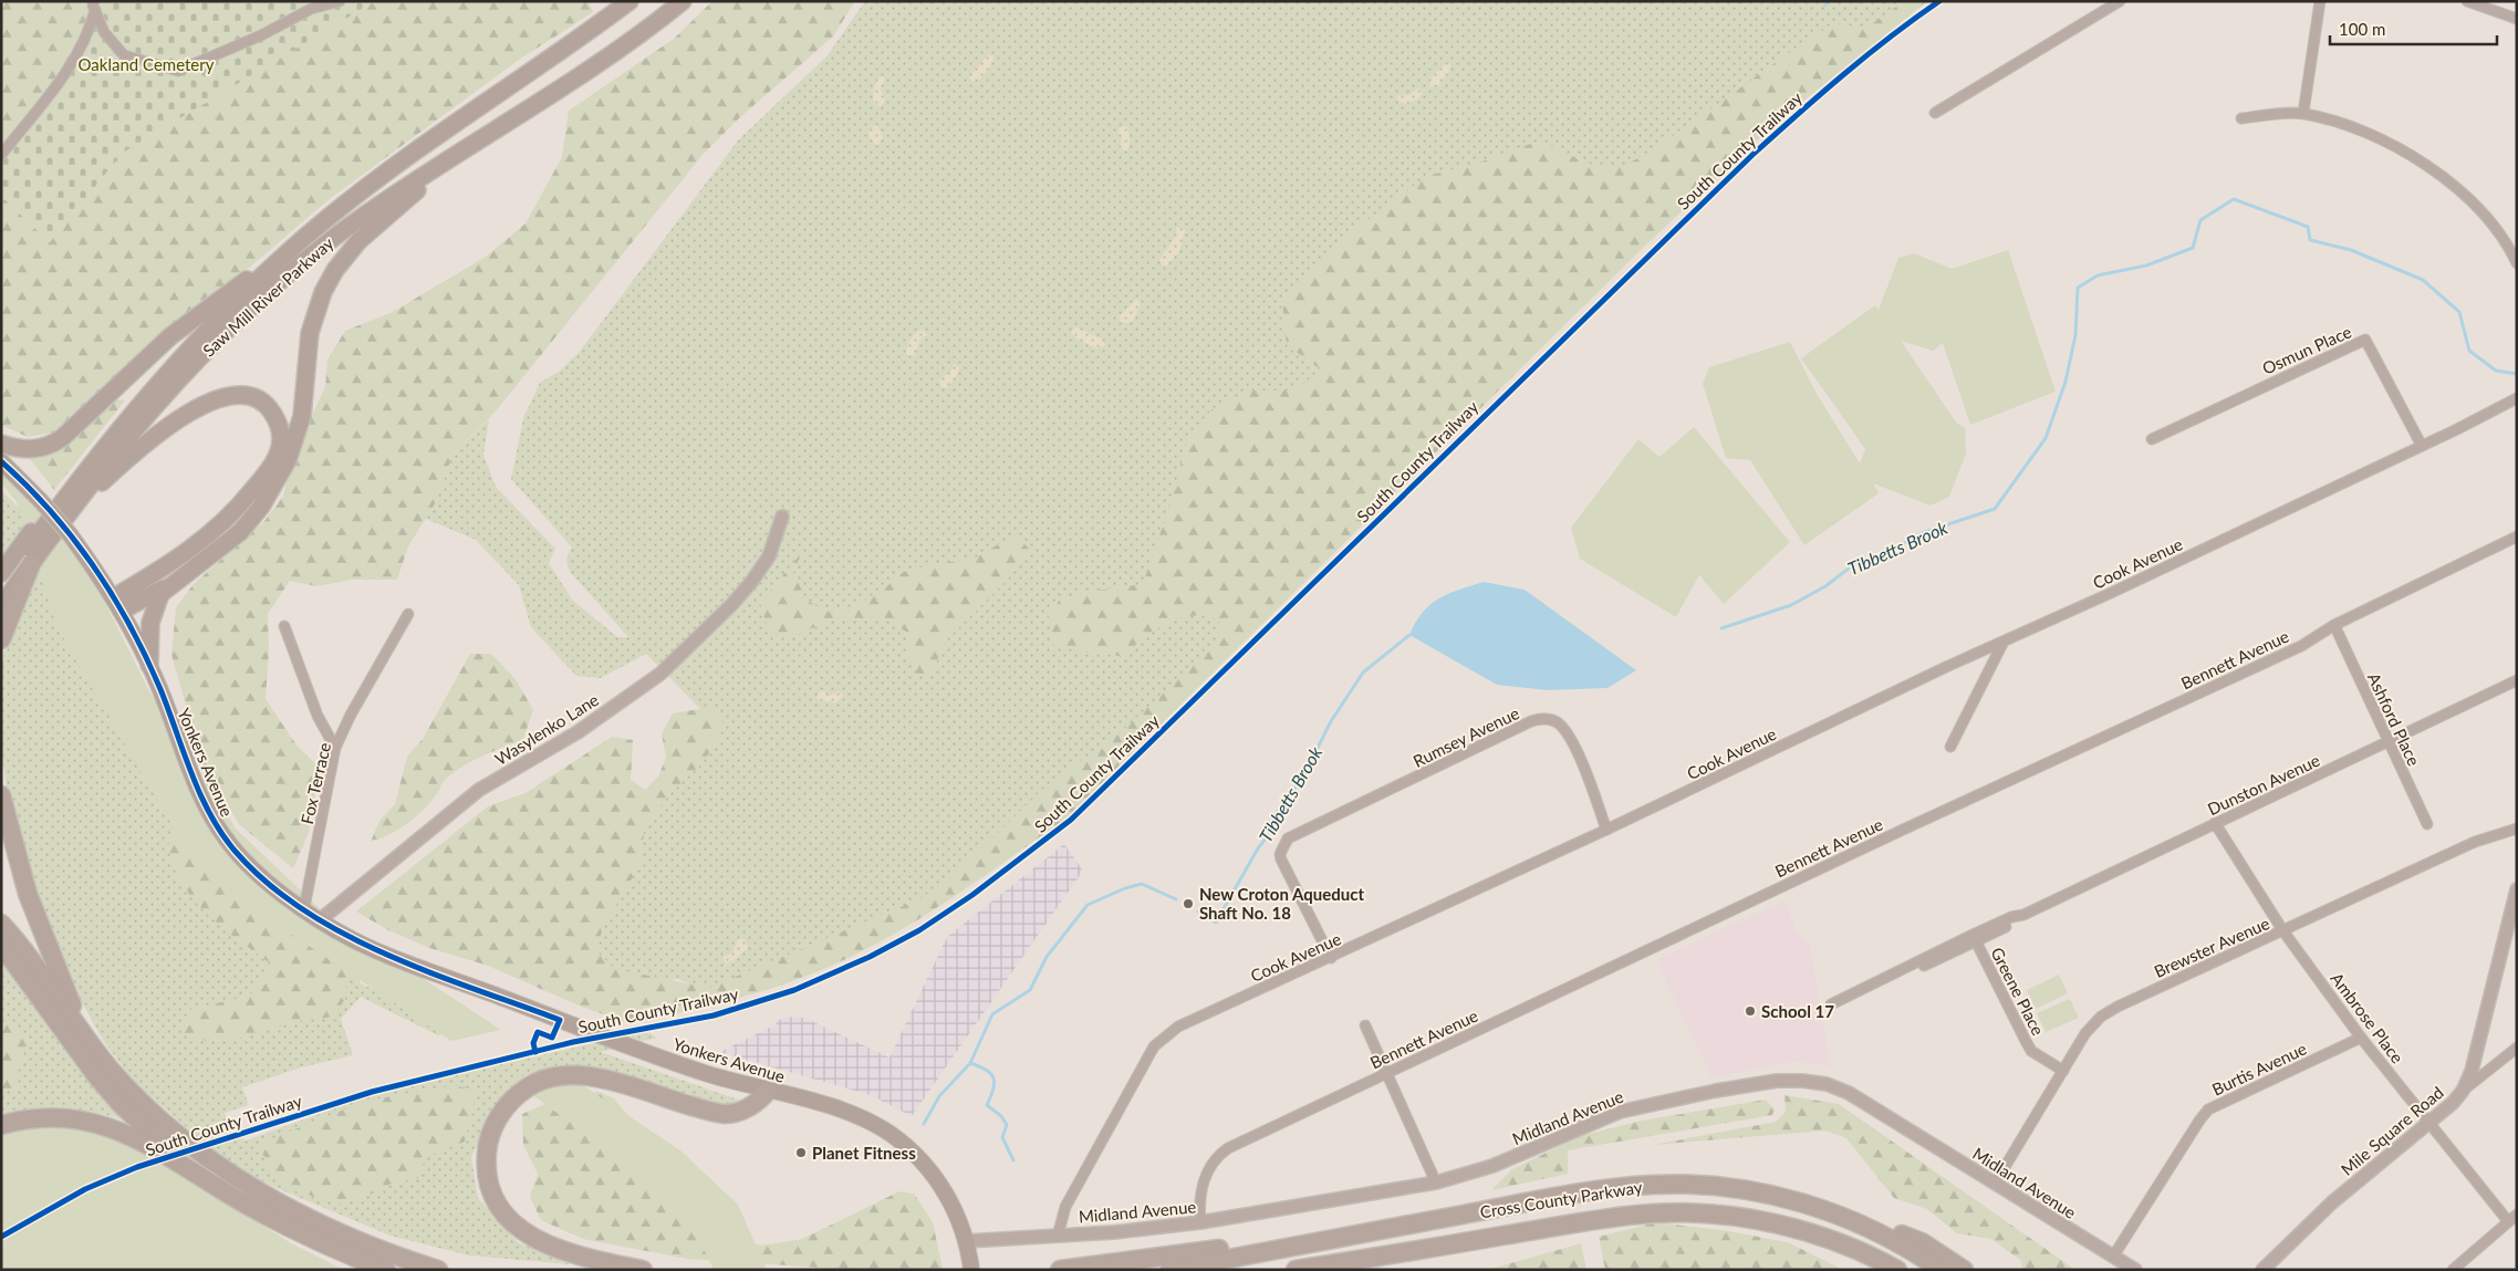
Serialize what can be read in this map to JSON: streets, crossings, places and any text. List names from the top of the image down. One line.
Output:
{"streets":{"highway":["Saw Mill River Parkway","Cross County Parkway"],"main road":["Yonkers Avenue"],"street":["Osmun Place","Cook Avenue","Bennett Avenue","Ashford Place","Wasylenko Lane","Rumsey Avenue","Fox Terrace","Dunston Avenue","Brewster Avenue","Greene Place","Ambrose Place","Burtis Avenue","Midland Avenue","Mile Square Road"],"cycle path":["South County Trailway"]},"crossings":[["Osmun Place","Cook Avenue"],["Cook Avenue","Rumsey Avenue"],["Cook Avenue","Midland Avenue"],["Bennett Avenue","Ashford Place"],["Bennett Avenue","Midland Avenue"],["Ashford Place","Dunston Avenue"],["Wasylenko Lane","Yonkers Avenue"],["Yonkers Avenue","Fox Terrace"],["Yonkers Avenue","Midland Avenue"],["Dunston Avenue","Greene Place"],["Dunston Avenue","Ambrose Place"],["Brewster Avenue","Greene Place"],["Brewster Avenue","Ambrose Place"],["Brewster Avenue","Midland Avenue"],["Ambrose Place","Burtis Avenue"],["Ambrose Place","Mile Square Road"],["Burtis Avenue","Midland Avenue"]],"water":["Tibbetts Brook"],"parks":["Oakland Cemetery"],"places":["New Croton Aqueduct Shaft No. 18","School 17","Planet Fitness"],"scale_bar":"100 m"}
